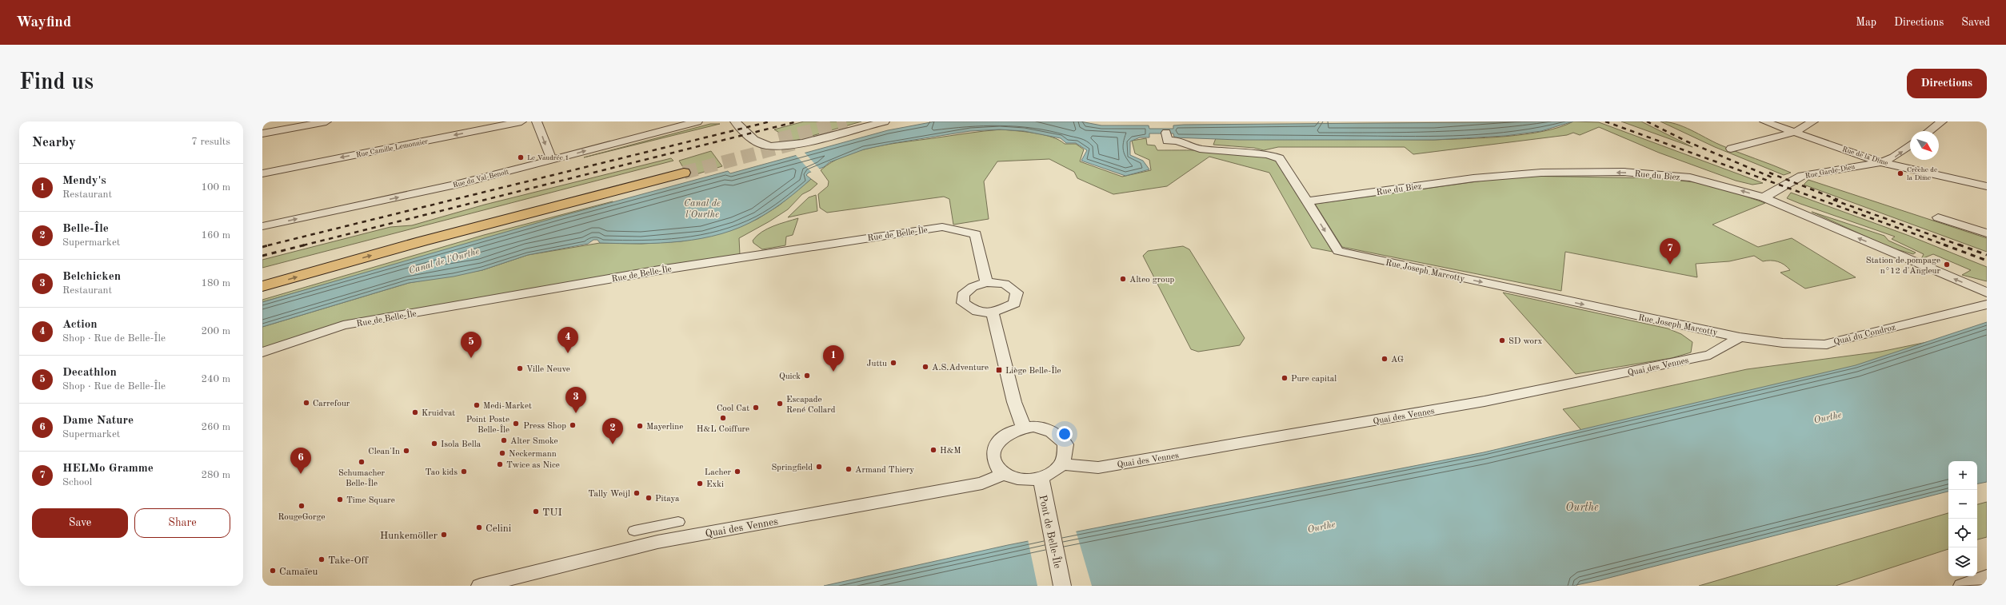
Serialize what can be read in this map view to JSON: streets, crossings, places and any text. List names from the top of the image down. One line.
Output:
{"streets":{"street":["Rue Camille Lemonnier","Rue de la Dîme","Rue Garde-Dieu","Rue du Biez","Rue du Val-Benoît","Rue de Belle-Île","Rue Joseph Marcotty","Quai du Condroz","Quai des Vennes","Pont de Belle-Île"]},"crossings":[["Rue de la Dîme","Rue Garde-Dieu"],["Rue Garde-Dieu","Rue du Biez"],["Rue du Biez","Rue Joseph Marcotty"],["Rue Joseph Marcotty","Quai du Condroz"],["Rue Joseph Marcotty","Quai des Vennes"],["Quai du Condroz","Quai des Vennes"],["Quai des Vennes","Pont de Belle-Île"]],"one_way":["Rue Camille Lemonnier","Rue du Biez","Rue du Val-Benoît","Rue Joseph Marcotty"],"water":["Canal de l'Ourthe","Ourthe"],"places":{"other":["Le Vaudrée 1","Crèche de la Dîme","Station de pompage n°12 d'Angleur","Alteo group","SD worx","AG","Juttu","A.S.Adventure","Ville Neuve","Quick","Pure capital","Carrefour","Escapade René Collard","Medi-Market","Cool Cat","Kruidvat","H&L Coiffure","Point Poste Belle-Île","Press Shop","Mayerline","Alter Smoke","Isola Bella","H&M","Clean'In","Neckermann","Schumacher Belle-Île","Twice as Nice","Springfield","Armand Thiery","Tao kids","Lacher","Exki","Tally Weijl","Pitaya","Time Square","RougeGorge","TUI","Celini","Hunkemöller","Take-Off","Camaïeu"],"transit":["Liège Belle-Île"]},"north":"bottom right","page":{"header":"Wayfind","nav":["Map","Directions","Saved"],"buttons":["Directions",["Save","Share"]],"title":"Find us","heading":["Nearby","7 results"],"list":[{"mark":"1","name":"Mendy's","note":"Restaurant","value":"100 m"},{"mark":"2","name":"Belle-Île","note":"Supermarket","value":"160 m"},{"mark":"3","name":"Belchicken","note":"Restaurant","value":"180 m"},{"mark":"4","name":"Action","note":"Shop · Rue de Belle-Île","value":"200 m"},{"mark":"5","name":"Decathlon","note":"Shop · Rue de Belle-Île","value":"240 m"},{"mark":"6","name":"Dame Nature","note":"Supermarket","value":"260 m"},{"mark":"7","name":"HELMo Gramme","note":"School","value":"280 m"}],"pins":["7","4","5","1","3","2","6"],"map_buttons":["+","−"]}}
